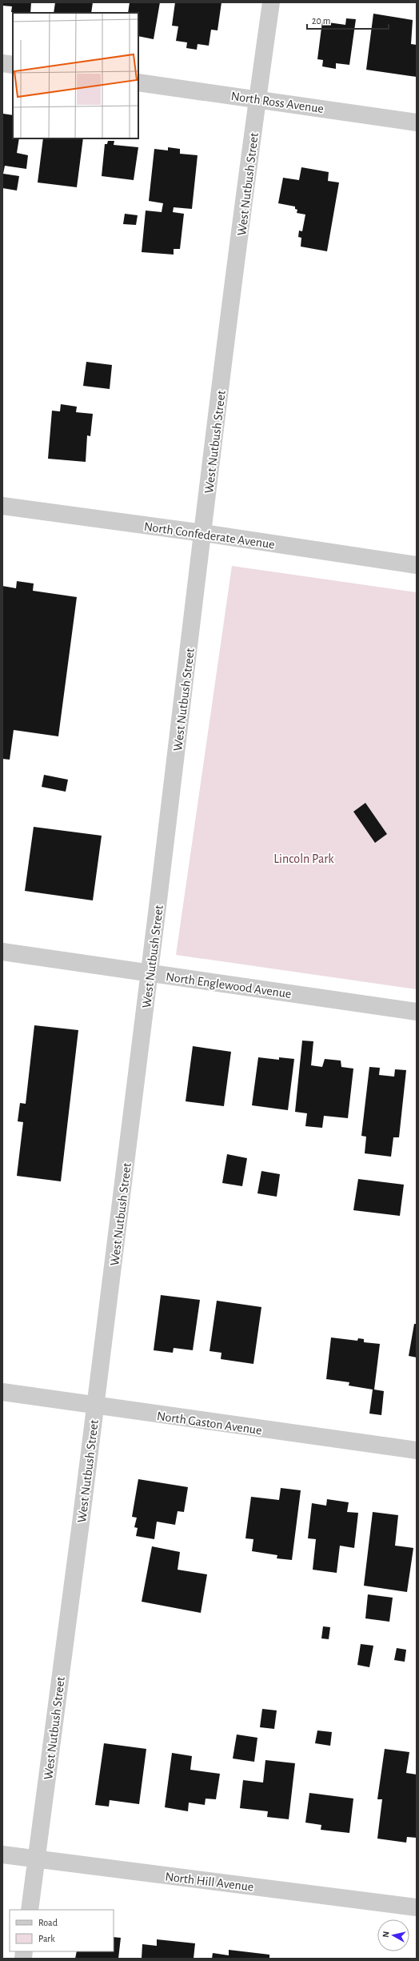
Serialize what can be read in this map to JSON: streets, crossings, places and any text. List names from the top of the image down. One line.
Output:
{"streets":{"street":["North Ross Avenue","West Nutbush Street","North Confederate Avenue","North Englewood Avenue","North Gaston Avenue","North Hill Avenue"]},"crossings":[["North Ross Avenue","West Nutbush Street"],["West Nutbush Street","North Confederate Avenue"],["West Nutbush Street","North Englewood Avenue"],["West Nutbush Street","North Gaston Avenue"],["West Nutbush Street","North Hill Avenue"]],"parks":["Lincoln Park"],"legend":["Road","Park"],"scale_bar":"20 m","north":"left"}
